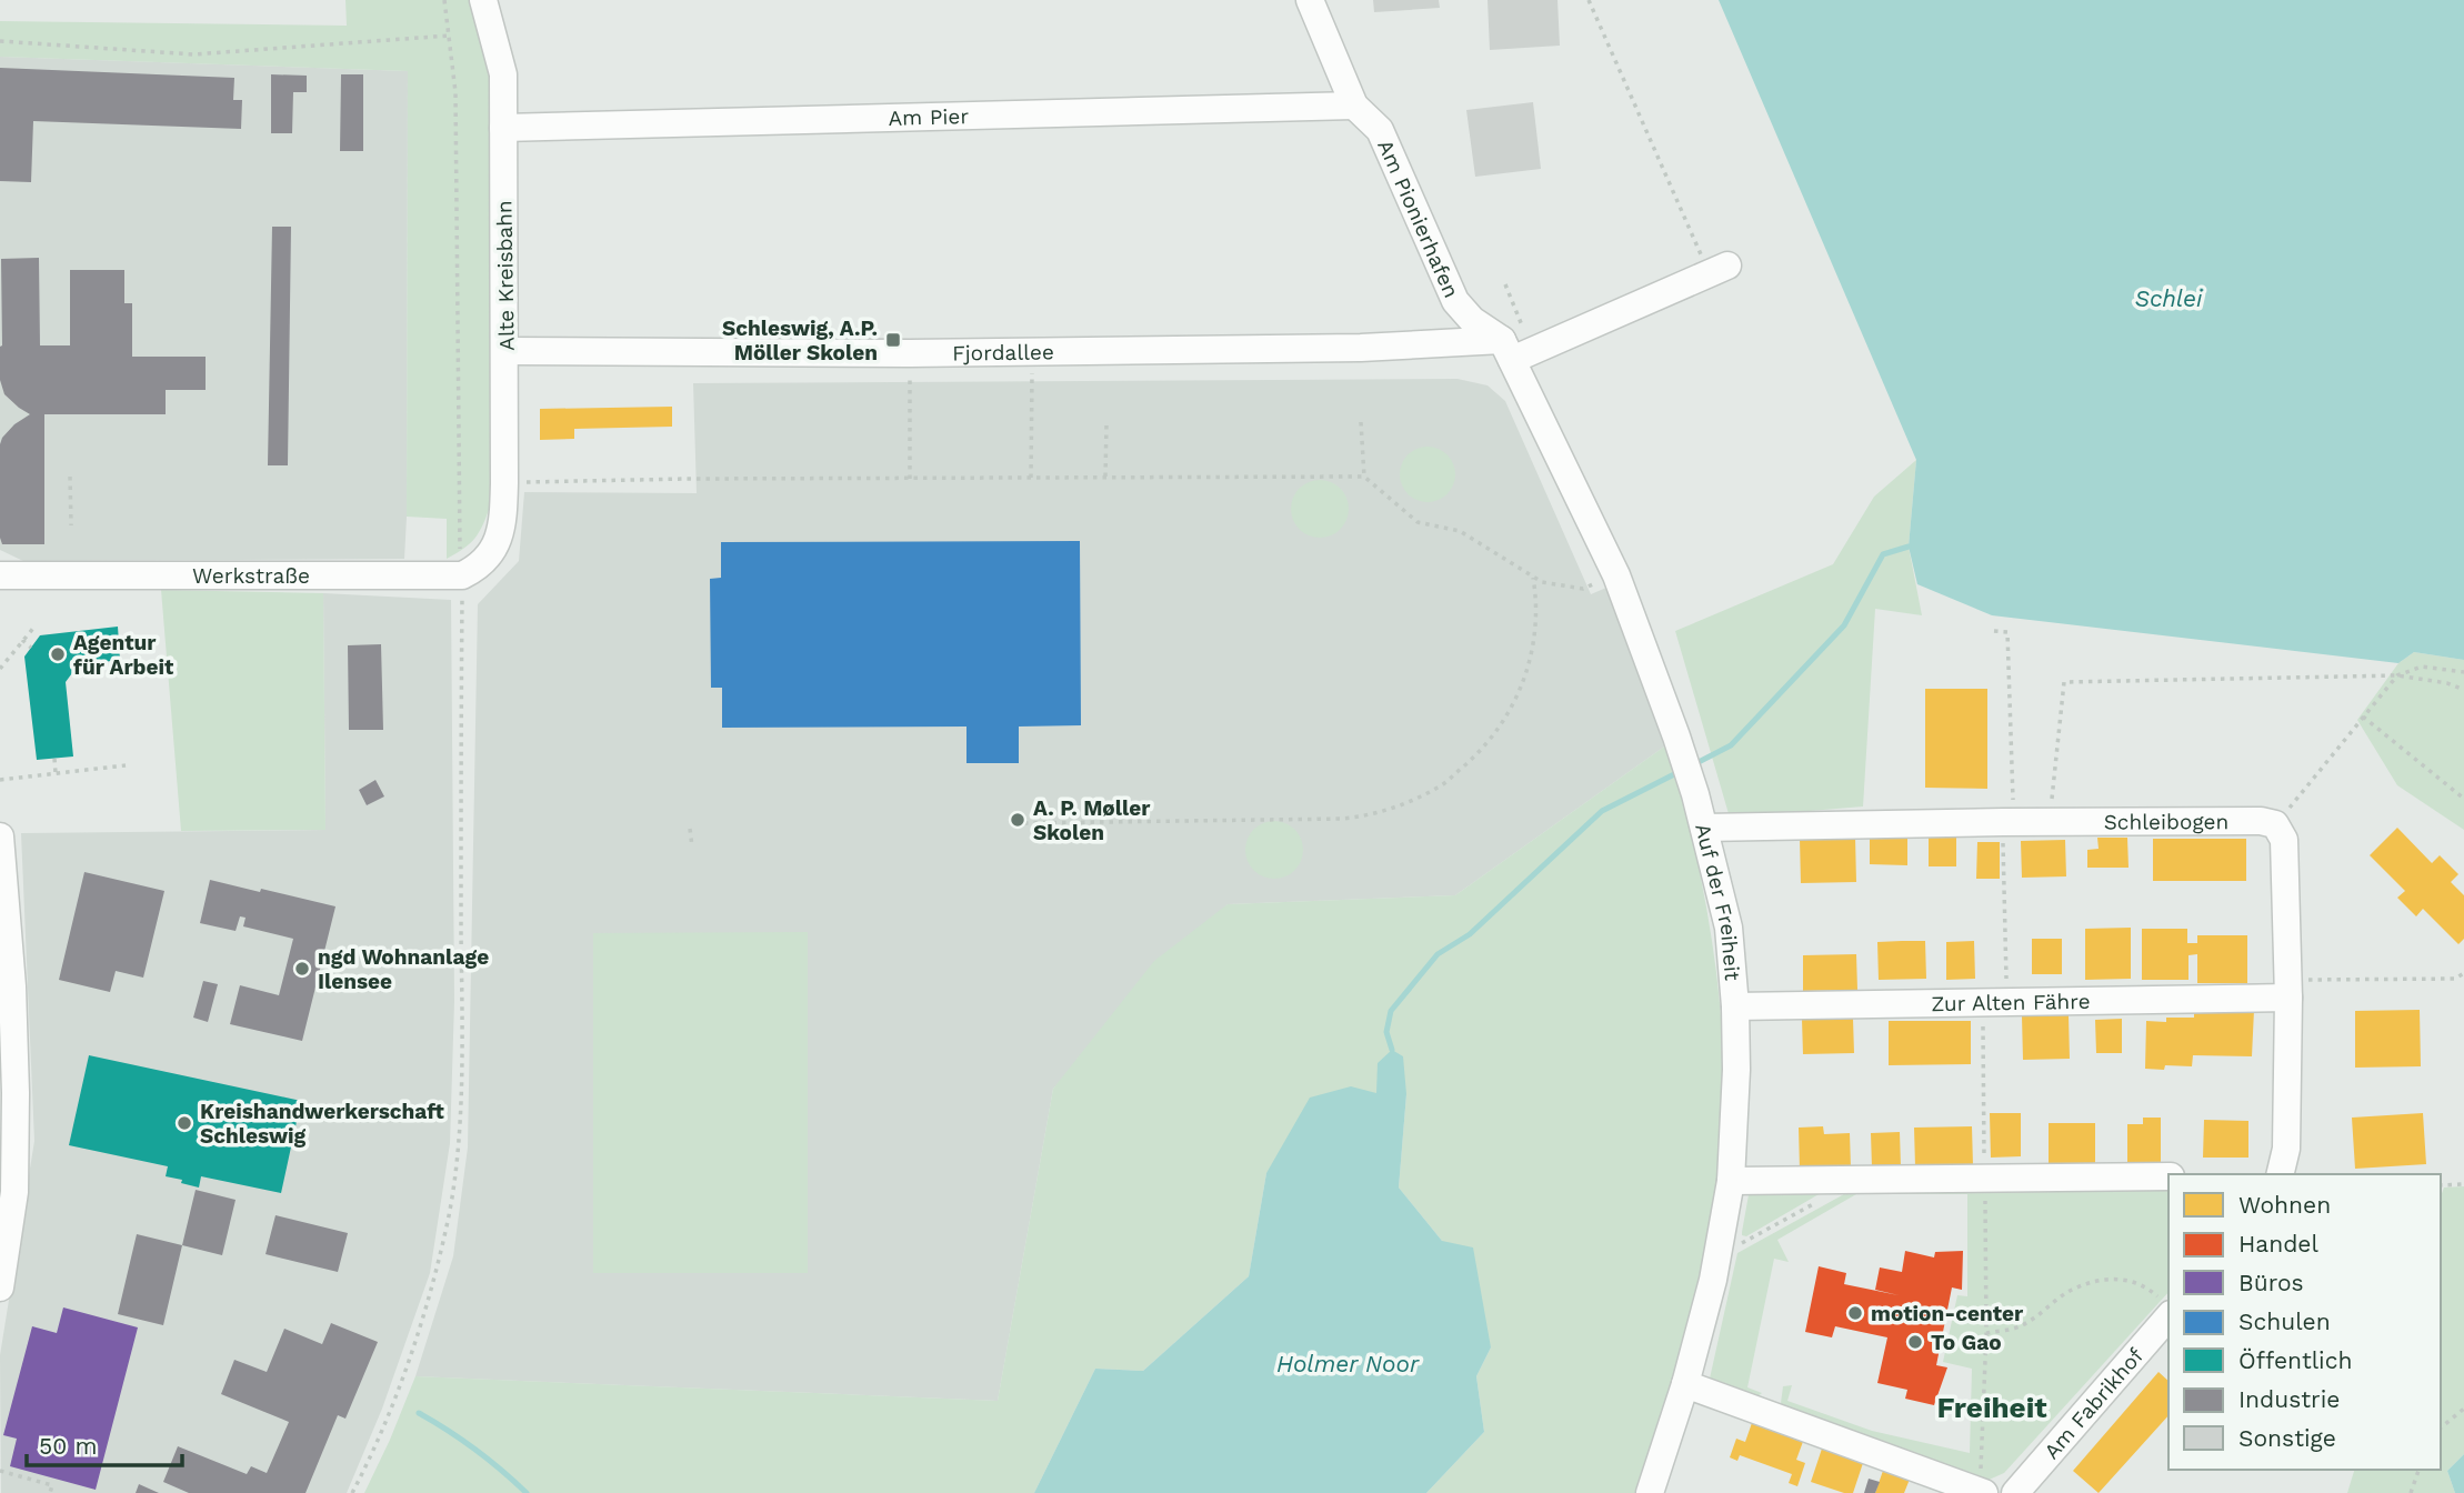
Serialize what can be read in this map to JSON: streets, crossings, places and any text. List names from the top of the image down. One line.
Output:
{"streets":{"street":["Am Pier","Am Pionierhafen","Alte Kreisbahn","Fjordallee","Werkstraße","Schleibogen","Auf der Freiheit","Zur Alten Fähre","Am Fabrikhof"]},"crossings":[["Am Pier","Am Pionierhafen"],["Am Pier","Alte Kreisbahn"],["Am Pionierhafen","Fjordallee"],["Am Pionierhafen","Auf der Freiheit"],["Alte Kreisbahn","Fjordallee"],["Alte Kreisbahn","Werkstraße"],["Fjordallee","Auf der Freiheit"],["Schleibogen","Auf der Freiheit"],["Auf der Freiheit","Zur Alten Fähre"]],"districts":["Freiheit"],"water":["Schlei","Holmer Noor"],"places":{"transit":["Schleswig, A.P. Möller Skolen"],"other":["Agentur für Arbeit","A. P. Møller Skolen","ngd Wohnanlage Ilensee","Kreishandwerkerschaft Schleswig","motion-center","To Gao"]},"legend":["Wohnen","Handel","Büros","Schulen","Öffentlich","Industrie","Sonstige"],"scale_bar":"50 m"}
